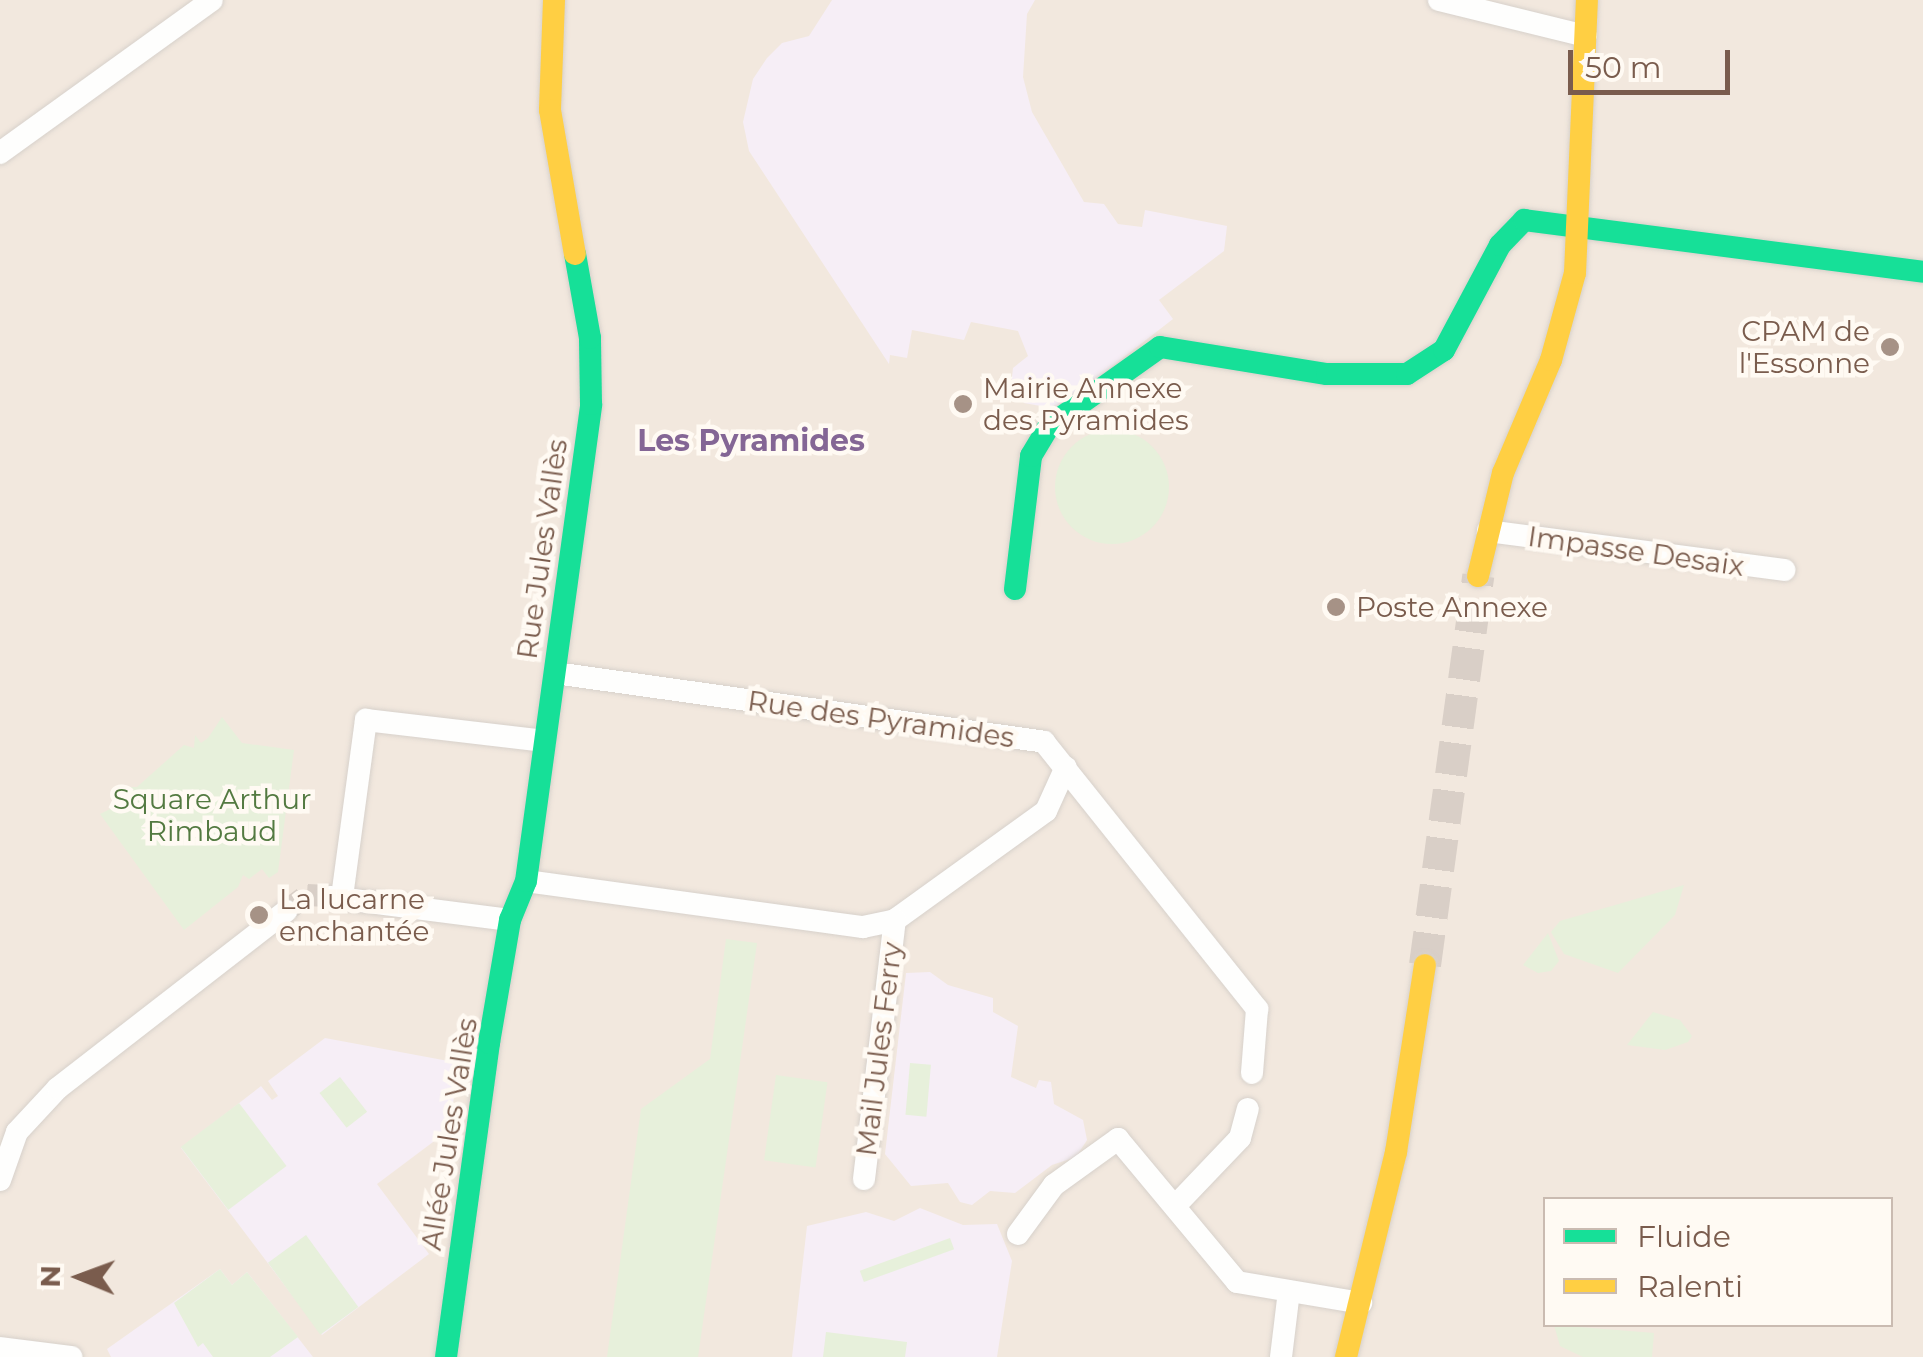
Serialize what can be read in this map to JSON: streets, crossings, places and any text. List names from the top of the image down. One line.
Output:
{"streets":{"street":["Rue Jules Vallès","Impasse Desaix","Rue des Pyramides","Mail Jules Ferry","Allée Jules Vallès"]},"crossings":[["Rue Jules Vallès","Rue des Pyramides"],["Rue Jules Vallès","Allée Jules Vallès"]],"districts":["Les Pyramides"],"parks":["Square Arthur Rimbaud"],"places":["CPAM de l'Essonne","Mairie Annexe des Pyramides","Poste Annexe","La lucarne enchantée"],"legend":["Fluide","Ralenti"],"scale_bar":"50 m","north":"left"}
